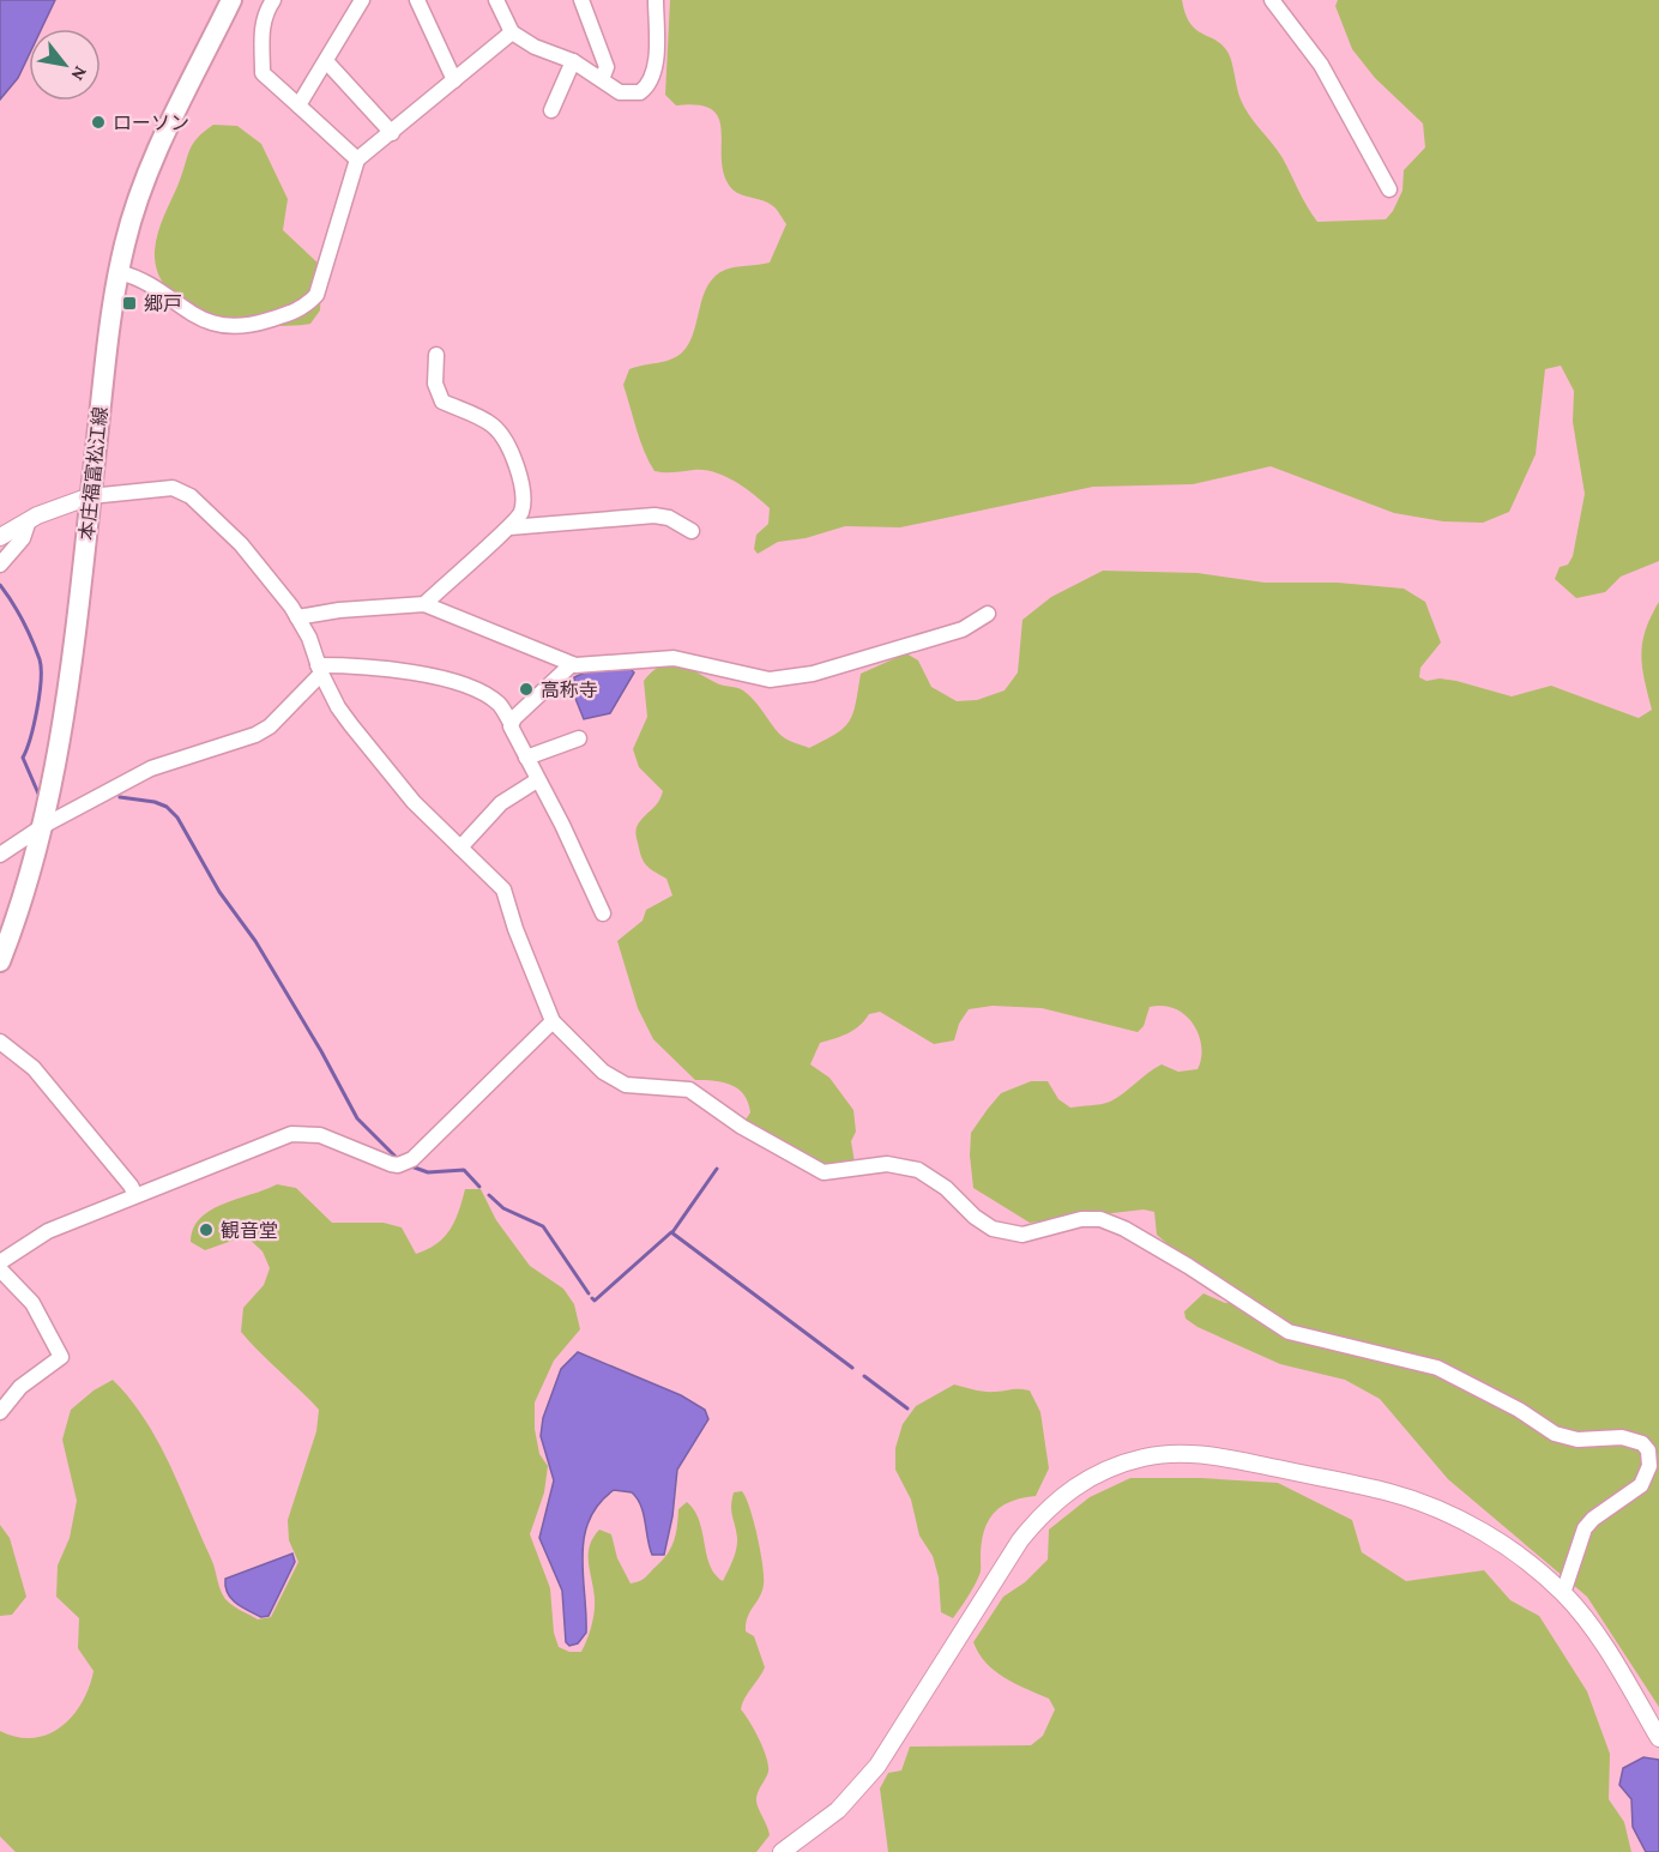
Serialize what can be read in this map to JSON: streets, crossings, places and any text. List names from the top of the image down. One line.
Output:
{"streets":{"main road":["本庄福富松江線"]},"places":{"other":["ローソン","高称寺","観音堂"],"transit":["郷戸"]},"north":"bottom right"}
